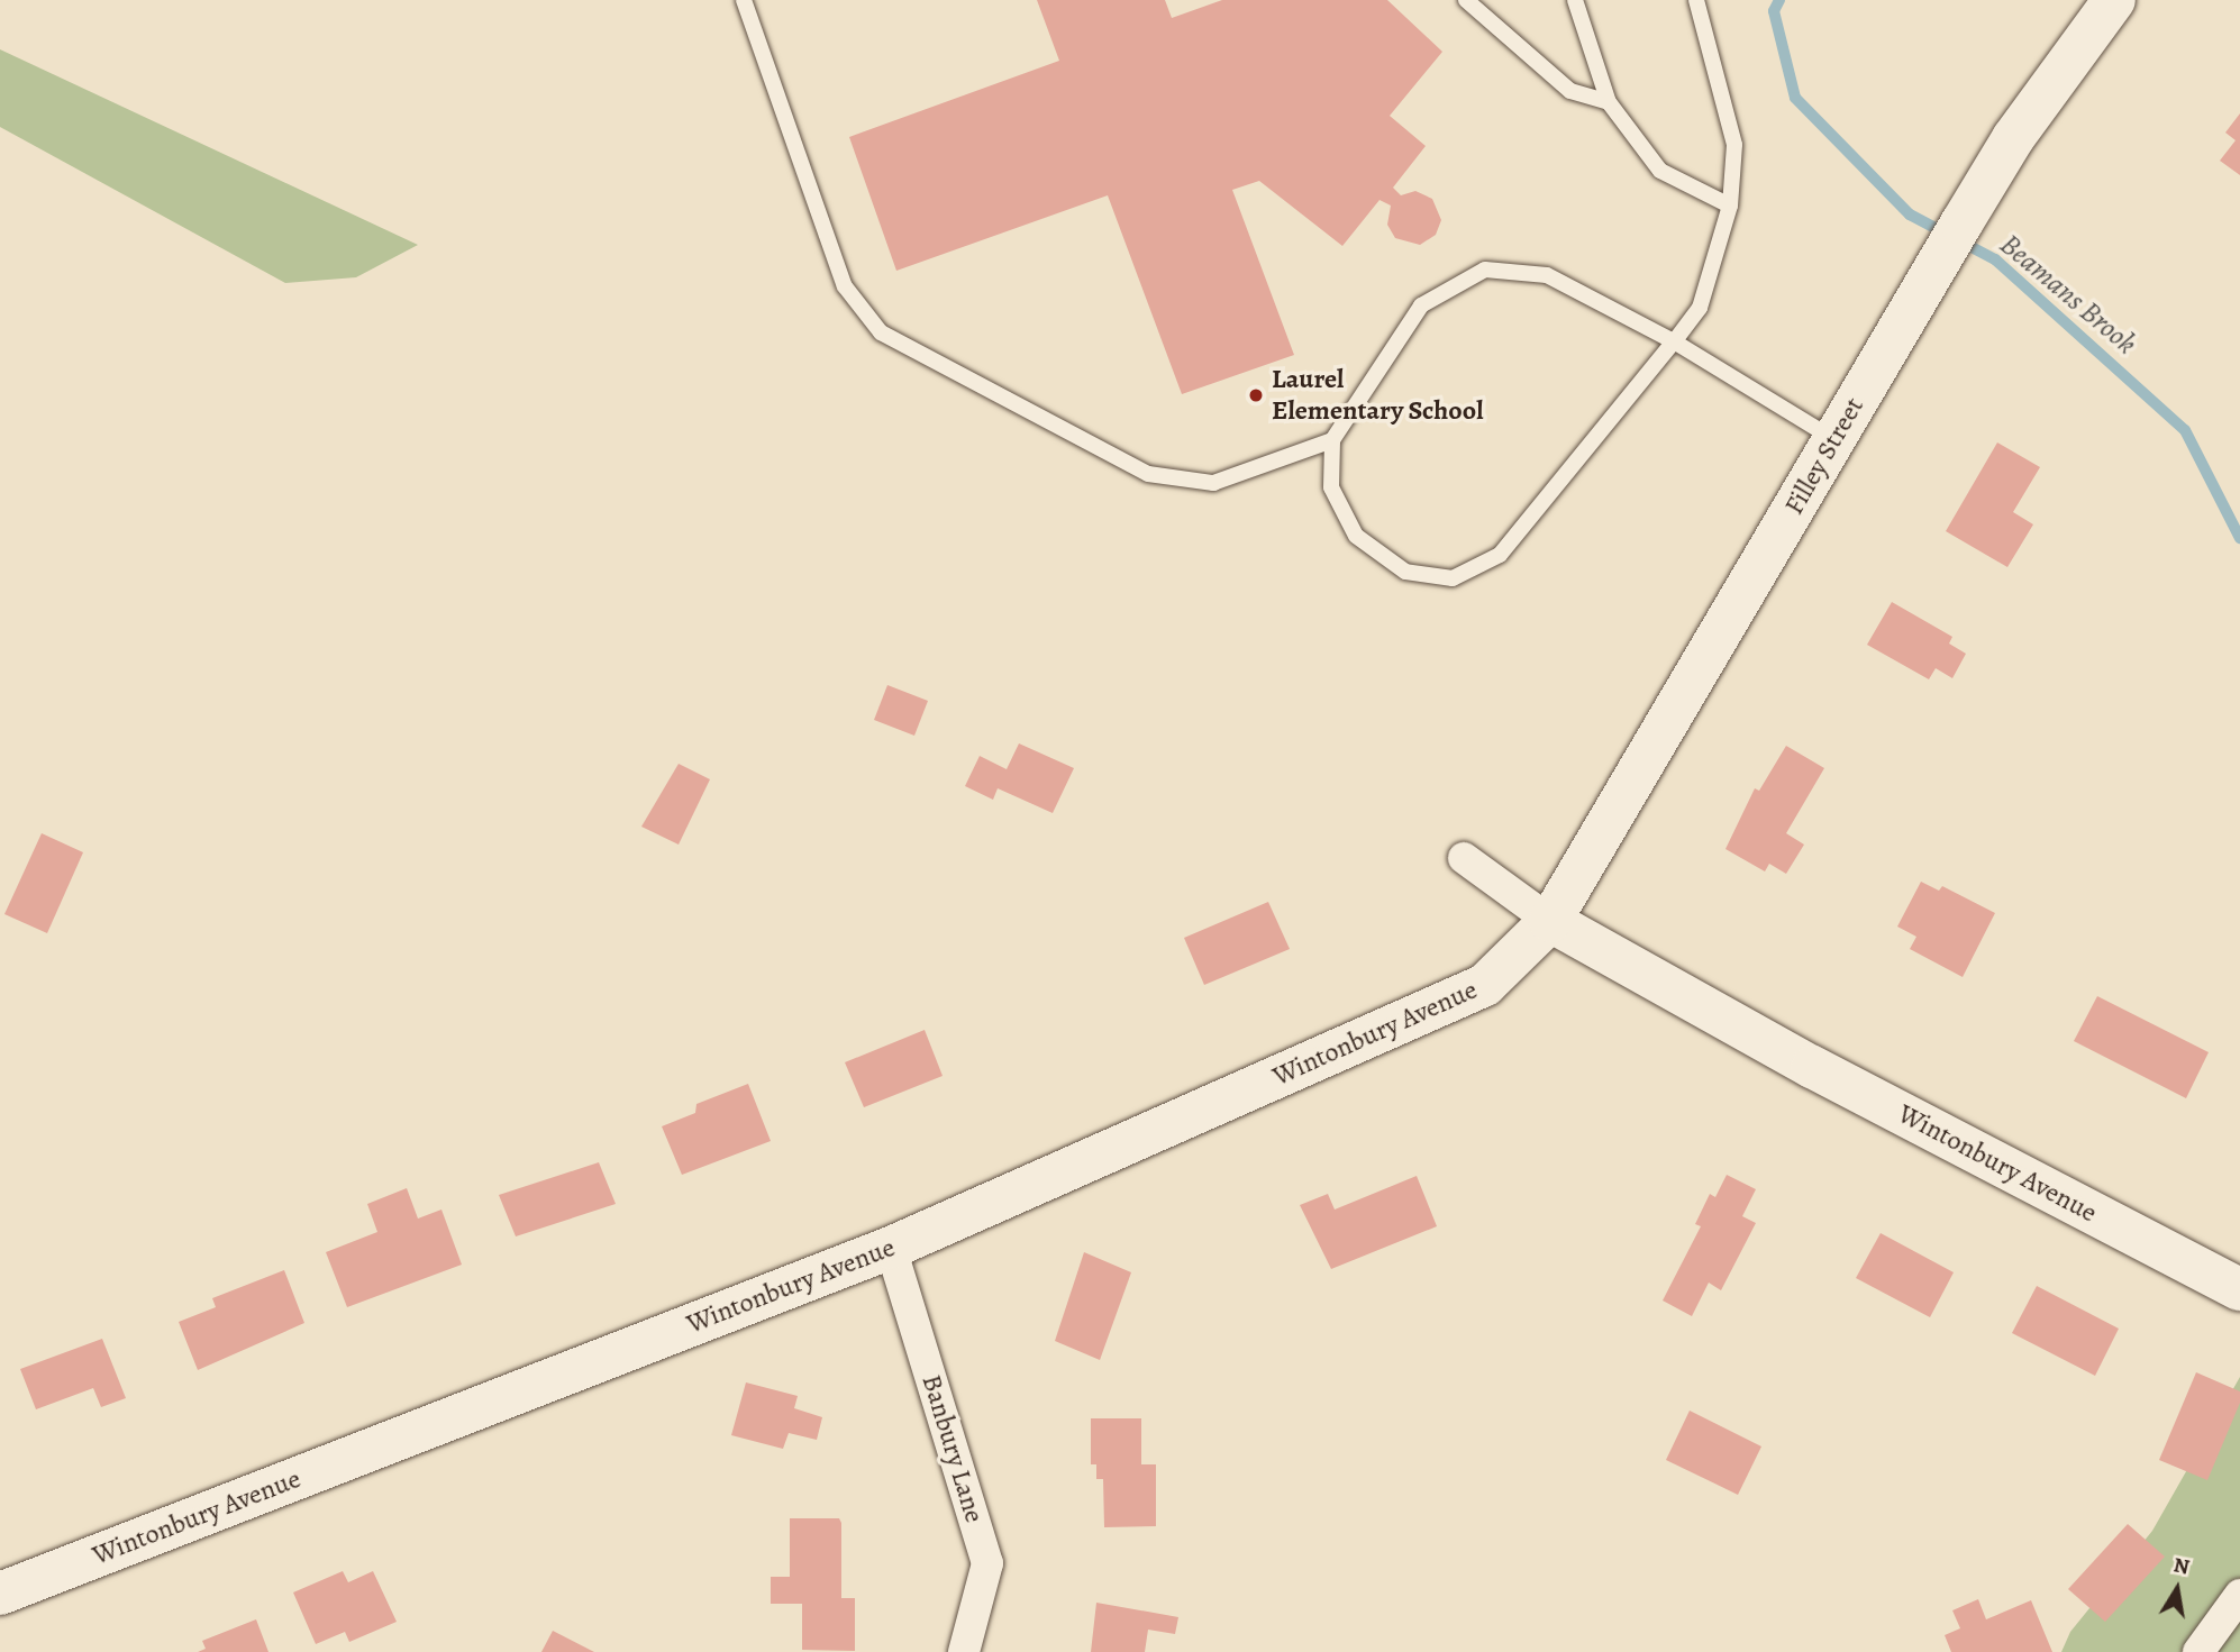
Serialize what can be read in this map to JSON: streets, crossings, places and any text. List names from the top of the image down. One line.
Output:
{"streets":{"street":["Filley Street","Wintonbury Avenue","Banbury Lane"]},"crossings":[["Filley Street","Wintonbury Avenue"],["Wintonbury Avenue","Banbury Lane"]],"water":["Beamans Brook"],"places":["Laurel Elementary School"],"north":"top"}
